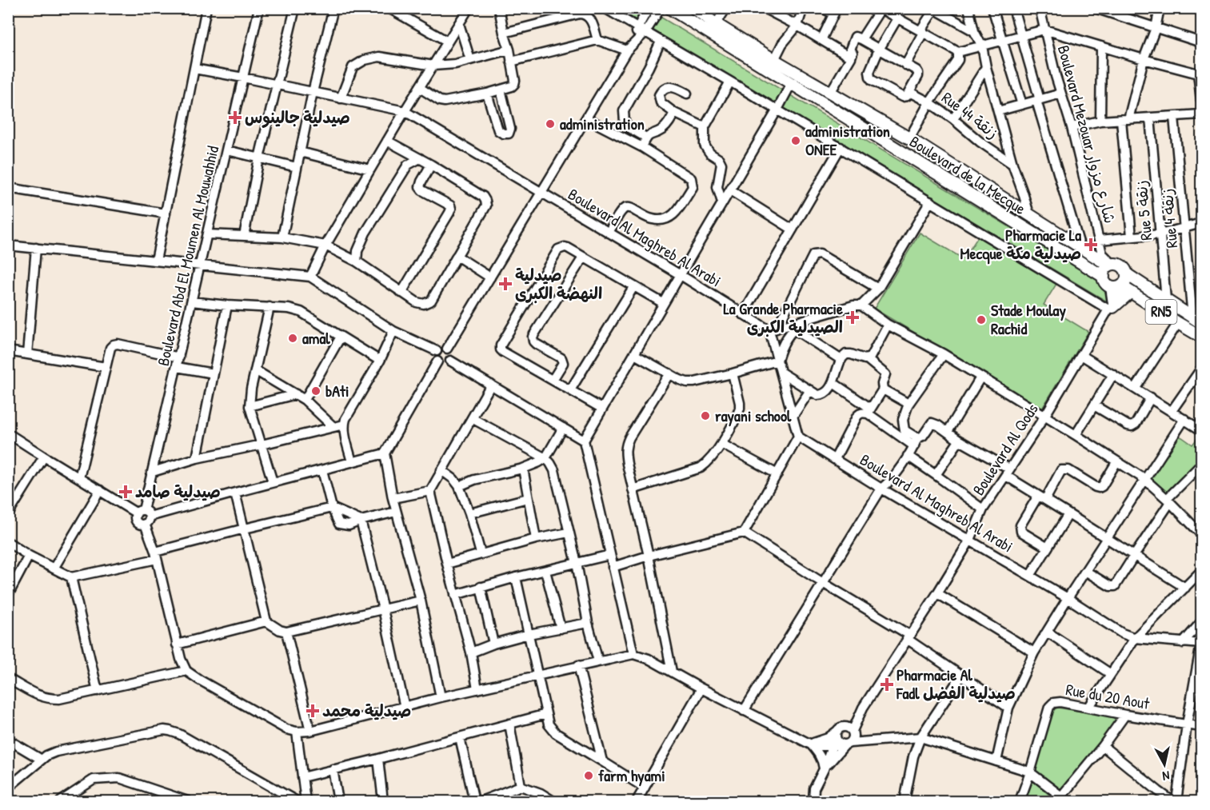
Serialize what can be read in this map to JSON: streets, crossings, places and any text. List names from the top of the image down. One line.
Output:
{"streets":{"main road":["Boulevard de la Mecque","RN5"],"street":["Rue 44 زنقة","Boulevard Mezouar شارع مزوار","Rue 5 زنقة","Rue 4 زنقة","Boulevard Al Maghreb Al Arabi","Boulevard Abd El Moumen Al Mouwahhid","Boulevard Al Qods","Rue du 20 Aout"]},"crossings":[["Boulevard Mezouar شارع مزوار","Boulevard de la Mecque"],["Boulevard Mezouar شارع مزوار","RN5"],["Boulevard de la Mecque","RN5"],["Rue 5 زنقة","RN5"],["Rue 4 زنقة","RN5"],["Boulevard Al Maghreb Al Arabi","Boulevard Abd El Moumen Al Mouwahhid"],["Boulevard Al Maghreb Al Arabi","Boulevard Al Qods"]],"places":{"health":["صيدلية جالينوس","Pharmacie La Mecque صيدلية مكة","صيدلية النهضة الكبرى","La Grande Pharmacie الصيدلية الكبرى","صيدلية صامد","Pharmacie Al Fadl صيدلية الفضل","صيدلية محمد"],"other":["administration","administration ONEE","Stade Moulay Rachid","amal","bAti","rayani school","farm hyami"]},"north":"bottom"}
